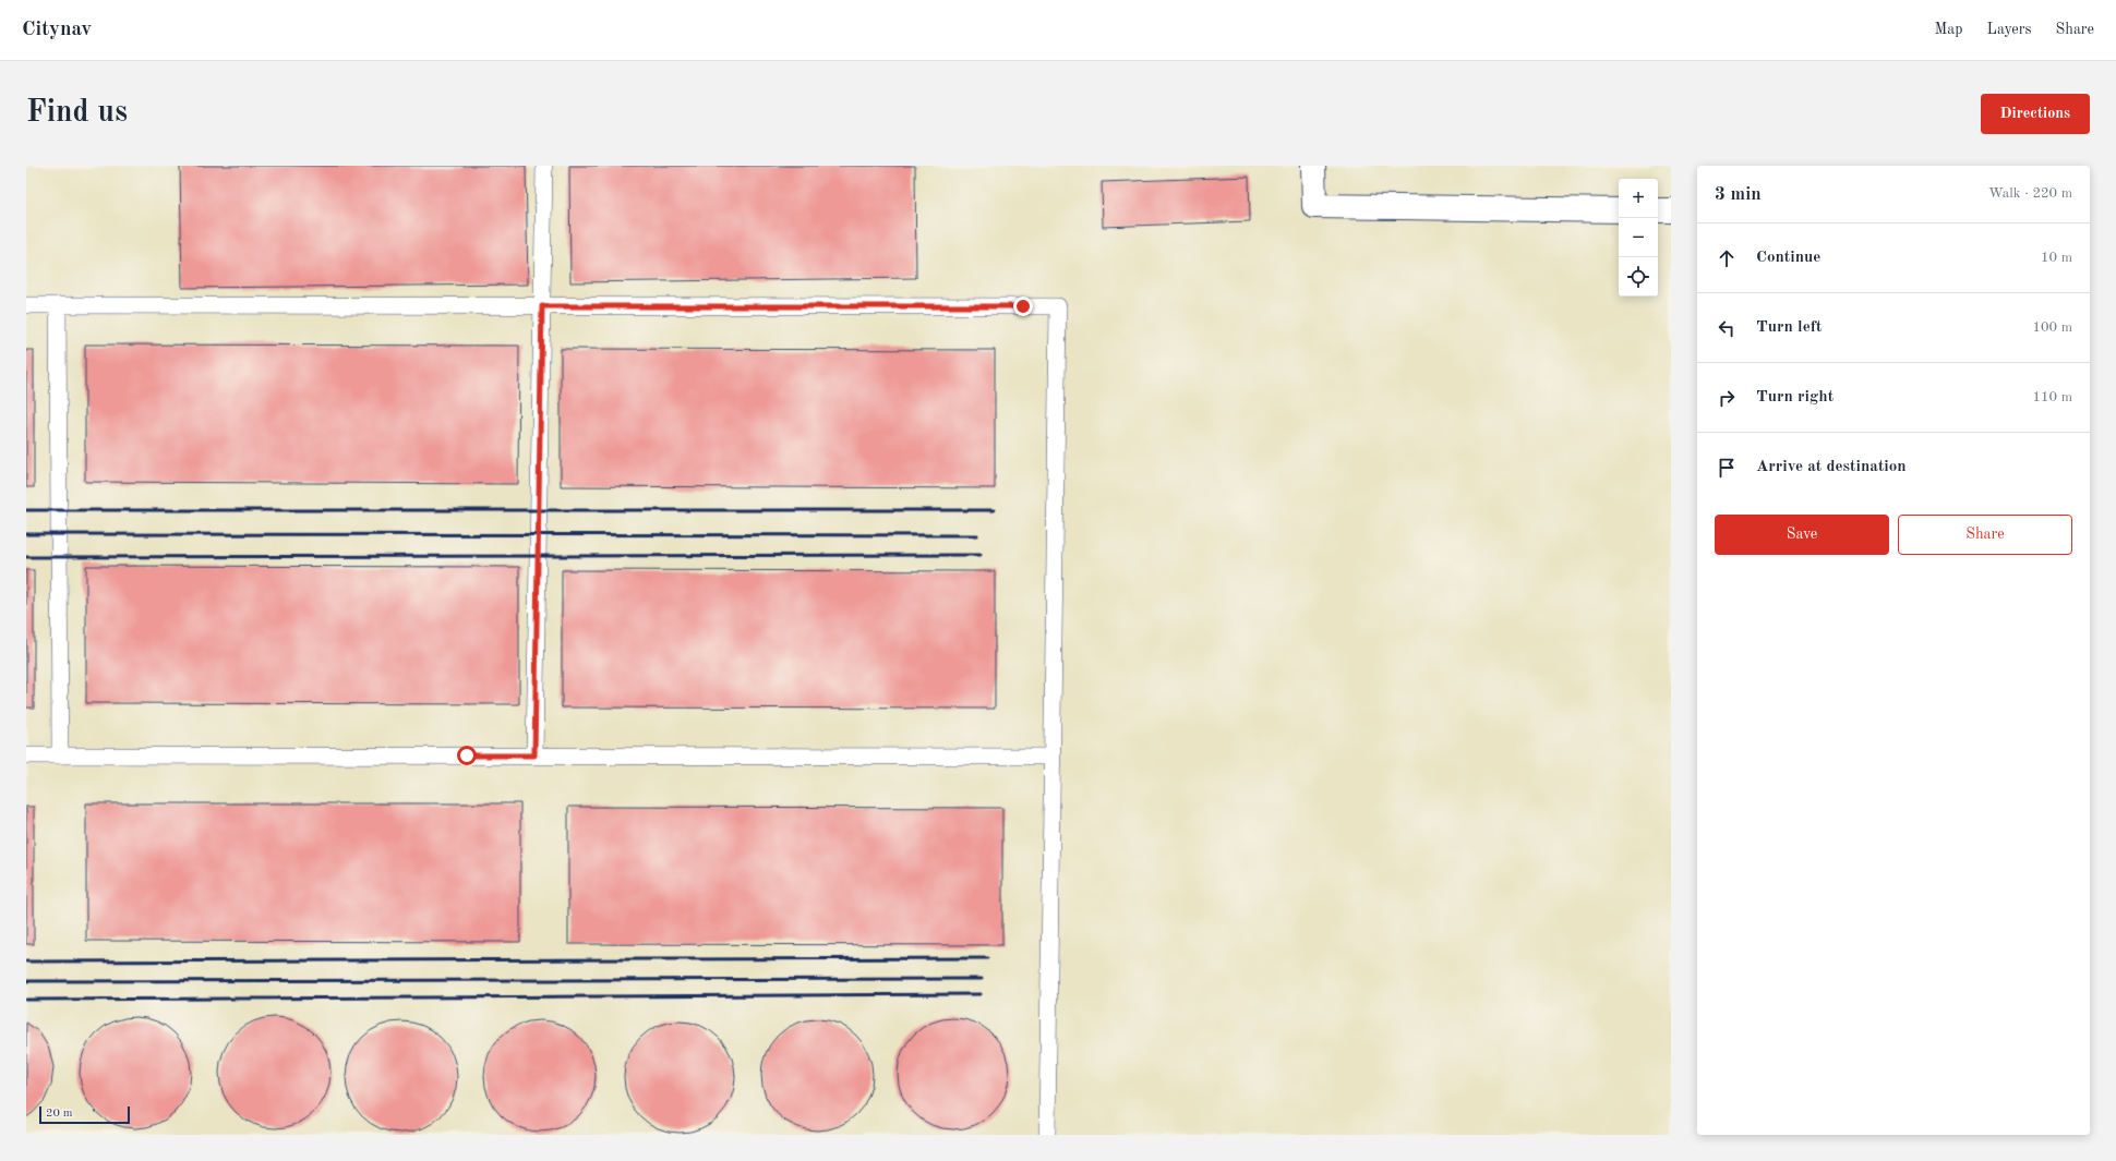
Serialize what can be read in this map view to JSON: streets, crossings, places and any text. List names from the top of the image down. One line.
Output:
{"scale_bar":"20 m","page":{"header":"Citynav","nav":["Map","Layers","Share"],"buttons":["Directions",["Save","Share"]],"title":"Find us","heading":["3 min","Walk · 220 m"],"map_buttons":["+","−"],"list":[["Continue","10 m"],["Turn left","100 m"],["Turn right","110 m"],"Arrive at destination"],"scale":"20 m"}}
